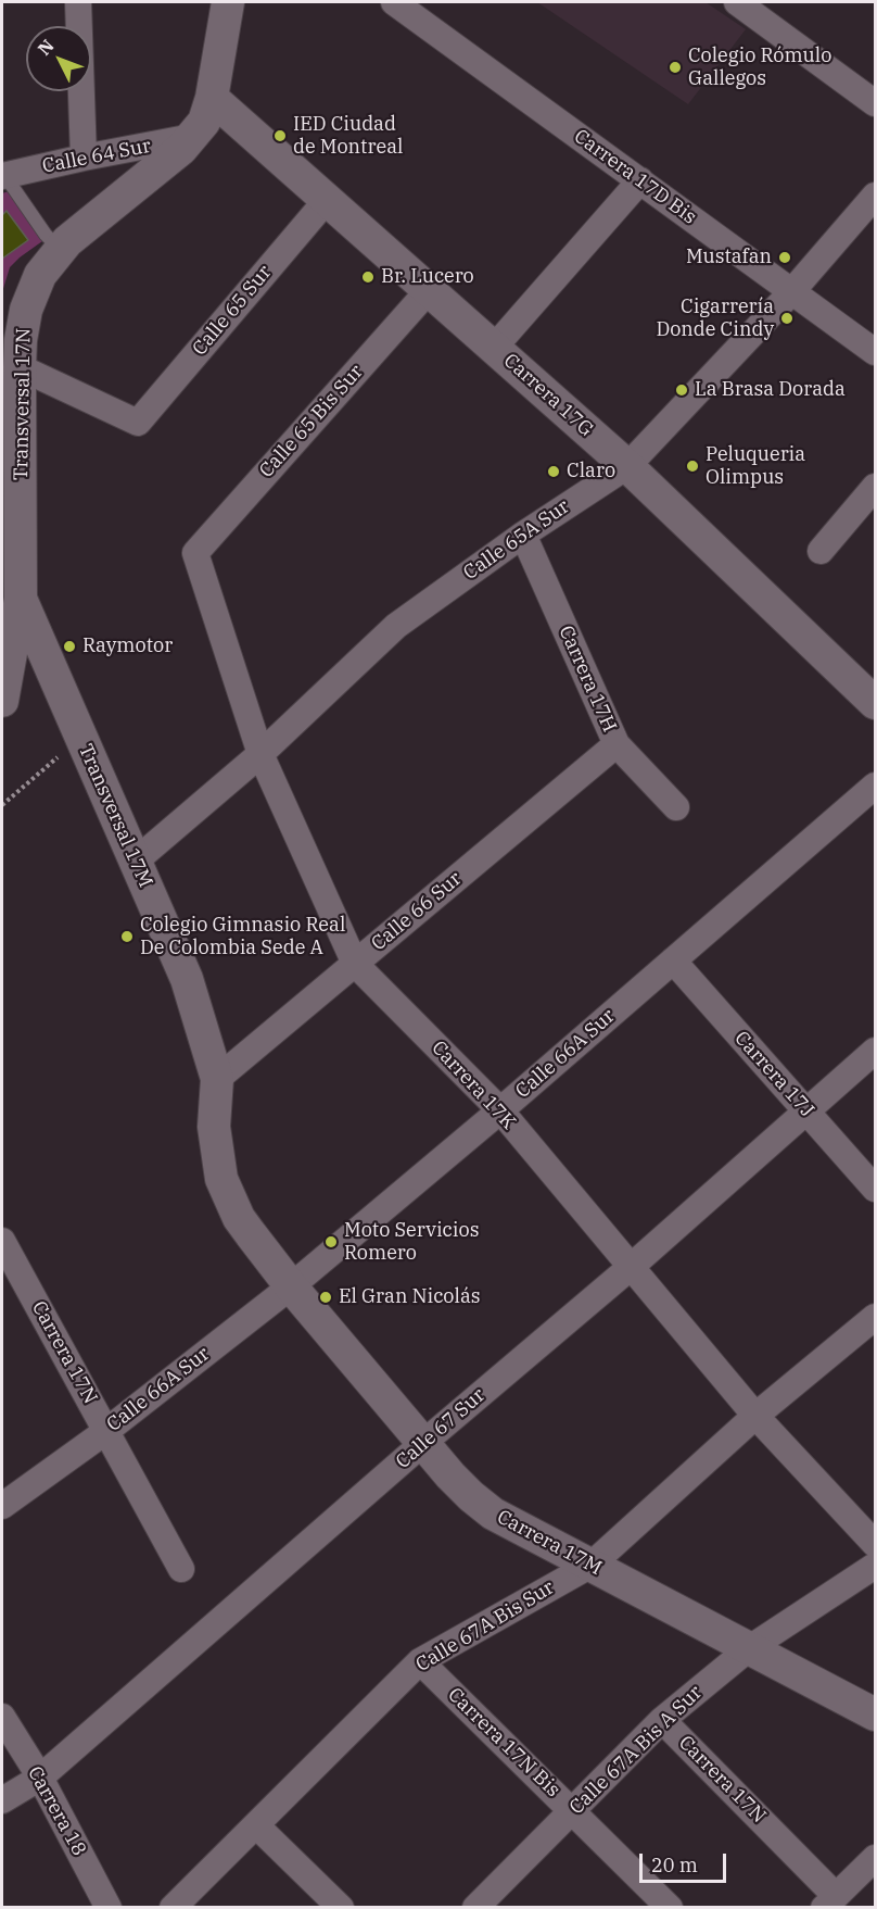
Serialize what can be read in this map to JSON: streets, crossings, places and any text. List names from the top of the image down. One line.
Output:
{"streets":{"street":["Calle 64 Sur","Carrera 17D Bis","Calle 65 Sur","Carrera 17G","Transversal 17N","Calle 65 Bis Sur","Calle 65A Sur","Carrera 17H","Transversal 17M","Calle 66 Sur","Calle 66A Sur","Carrera 17J","Carrera 17K","Carrera 17N","Calle 67 Sur","Carrera 17M","Calle 67A Bis Sur","Carrera 17N Bis","Calle 67A Bis A Sur","Carrera 18"]},"crossings":[["Calle 64 Sur","Transversal 17N"],["Carrera 17D Bis","Calle 65A Sur"],["Calle 65 Sur","Carrera 17G"],["Calle 65 Sur","Transversal 17N"],["Carrera 17G","Transversal 17N"],["Carrera 17G","Calle 65 Bis Sur"],["Carrera 17G","Calle 65A Sur"],["Transversal 17N","Transversal 17M"],["Calle 65 Bis Sur","Carrera 17K"],["Calle 65A Sur","Carrera 17H"],["Calle 65A Sur","Transversal 17M"],["Calle 65A Sur","Carrera 17K"],["Carrera 17H","Calle 66 Sur"],["Transversal 17M","Calle 66 Sur"],["Transversal 17M","Calle 66A Sur"],["Transversal 17M","Carrera 17M"],["Calle 66 Sur","Carrera 17K"],["Calle 66A Sur","Carrera 17J"],["Calle 66A Sur","Carrera 17K"],["Calle 66A Sur","Carrera 17N"],["Calle 66A Sur","Carrera 17M"],["Carrera 17J","Calle 67 Sur"],["Carrera 17K","Calle 67 Sur"],["Carrera 17K","Calle 67A Bis Sur"],["Carrera 17N","Calle 67A Bis A Sur"],["Calle 67 Sur","Carrera 17M"],["Calle 67 Sur","Carrera 18"],["Carrera 17M","Calle 67A Bis Sur"],["Carrera 17M","Calle 67A Bis A Sur"],["Calle 67A Bis Sur","Carrera 17N Bis"],["Carrera 17N Bis","Calle 67A Bis A Sur"]],"places":["Colegio Rómulo Gallegos","IED Ciudad de Montreal","Mustafan","Br. Lucero","Cigarrería Donde Cindy","La Brasa Dorada","Peluqueria Olimpus","Claro","Raymotor","Colegio Gimnasio Real De Colombia Sede A","Moto Servicios Romero","El Gran Nicolás"],"scale_bar":"20 m","north":"top left"}
